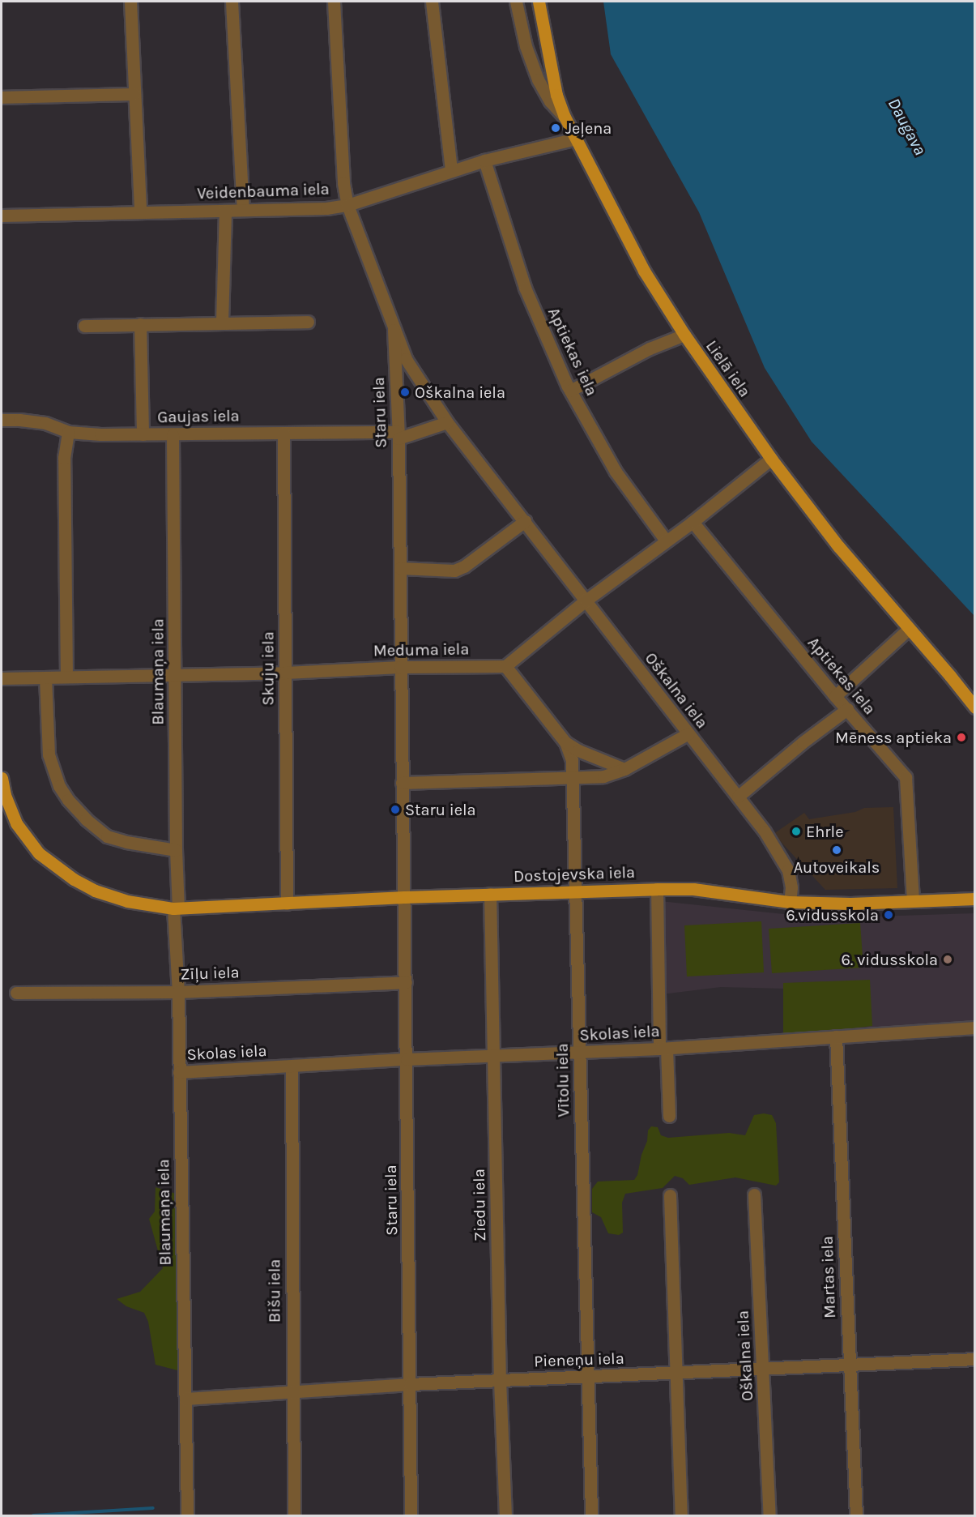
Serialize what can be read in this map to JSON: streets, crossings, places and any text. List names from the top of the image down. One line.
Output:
{"streets":{"main road":["Lielā iela","Dostojevska iela"],"street":["Veidenbauma iela","Aptiekas iela","Staru iela","Gaujas iela","Meduma iela","Skuju iela","Blaumaņa iela","Oškalna iela","Zīļu iela","Skolas iela","Vītolu iela","Ziedu iela","Martas iela","Bišu iela","Pieneņu iela"]},"crossings":[["Veidenbauma iela","Aptiekas iela"],["Veidenbauma iela","Lielā iela"],["Veidenbauma iela","Oškalna iela"],["Aptiekas iela","Dostojevska iela"],["Staru iela","Gaujas iela"],["Staru iela","Meduma iela"],["Staru iela","Oškalna iela"],["Staru iela","Dostojevska iela"],["Staru iela","Zīļu iela"],["Staru iela","Skolas iela"],["Staru iela","Pieneņu iela"],["Gaujas iela","Skuju iela"],["Gaujas iela","Blaumaņa iela"],["Gaujas iela","Oškalna iela"],["Meduma iela","Skuju iela"],["Meduma iela","Blaumaņa iela"],["Meduma iela","Vītolu iela"],["Skuju iela","Dostojevska iela"],["Blaumaņa iela","Dostojevska iela"],["Blaumaņa iela","Zīļu iela"],["Blaumaņa iela","Skolas iela"],["Blaumaņa iela","Pieneņu iela"],["Oškalna iela","Dostojevska iela"],["Oškalna iela","Pieneņu iela"],["Dostojevska iela","Vītolu iela"],["Dostojevska iela","Ziedu iela"],["Skolas iela","Vītolu iela"],["Skolas iela","Ziedu iela"],["Skolas iela","Martas iela"],["Skolas iela","Bišu iela"],["Vītolu iela","Pieneņu iela"],["Ziedu iela","Pieneņu iela"],["Martas iela","Pieneņu iela"],["Bišu iela","Pieneņu iela"]],"water":["Daugava"],"places":["Jeļena","Oškalna iela","Mēness aptieka","Staru iela","Ehrle","Autoveikals","6.vidusskola","6. vidusskola"]}
